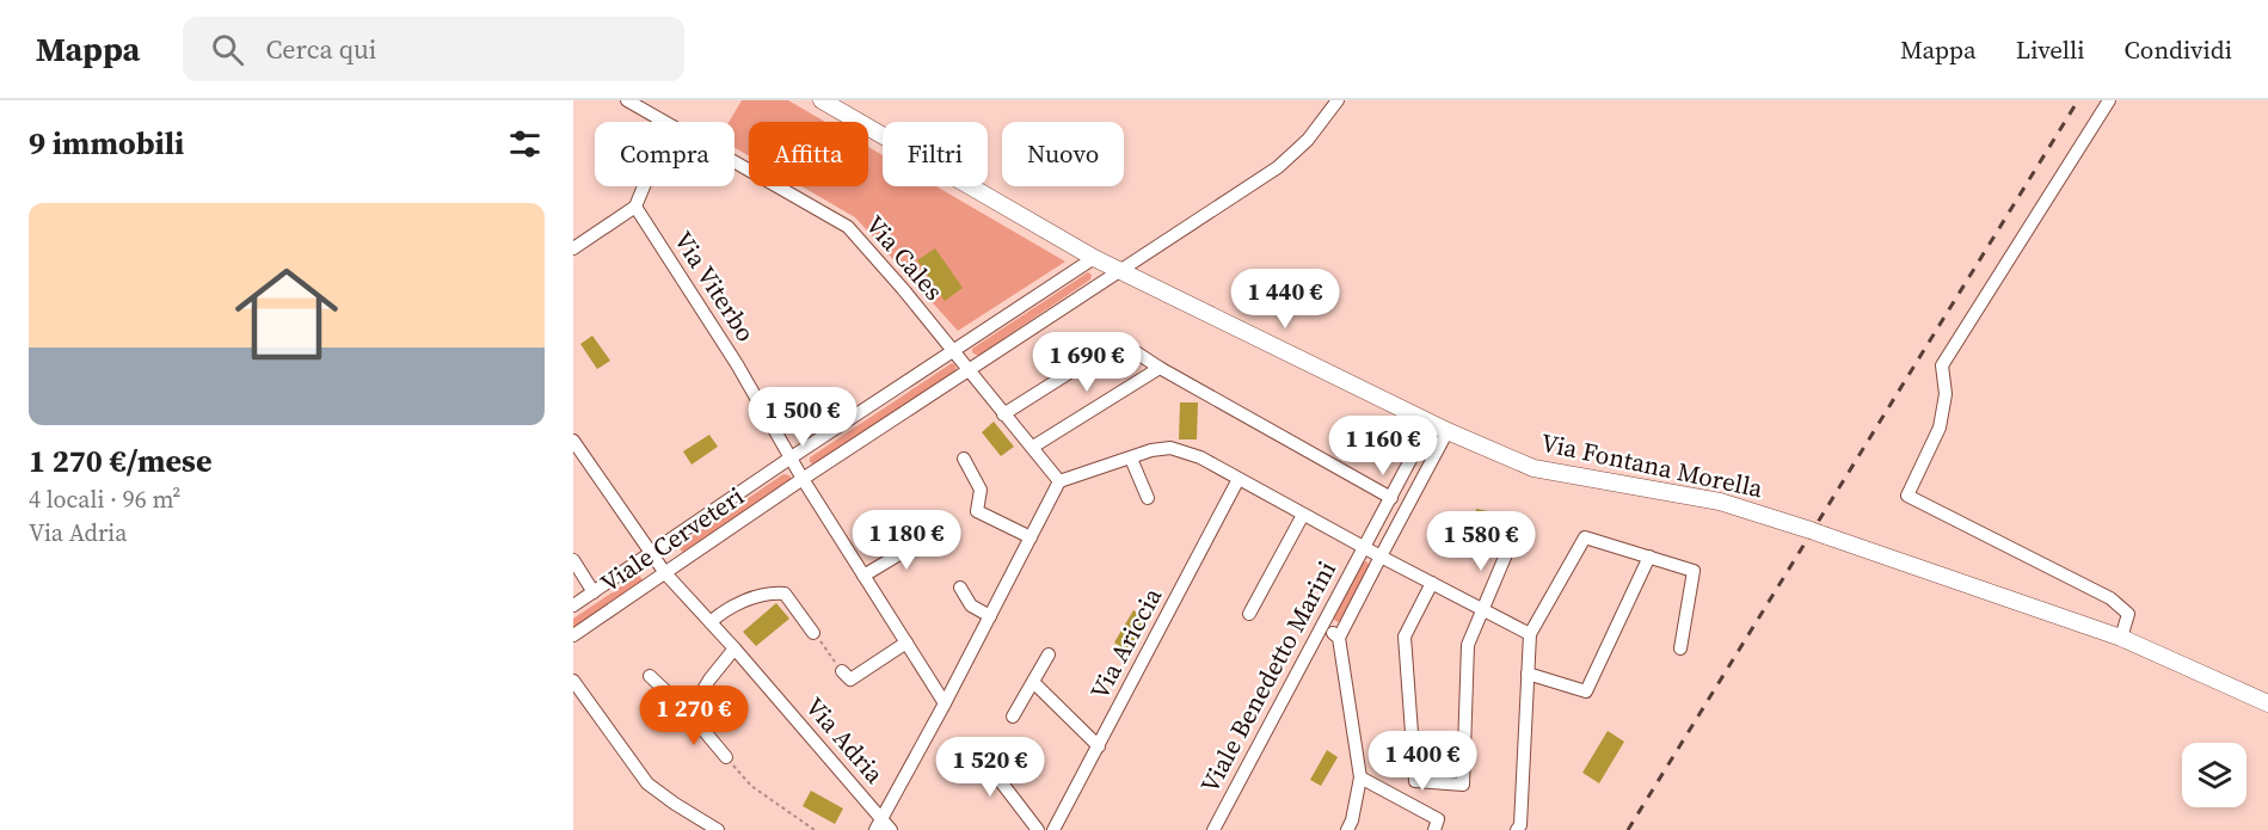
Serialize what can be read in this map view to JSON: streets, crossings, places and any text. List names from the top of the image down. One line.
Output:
{"streets":{"street":["Via Cales","Via Viterbo","Via Fontana Morella","Viale Cerveteri","Via Ariccia","Viale Benedetto Marini","Via Adria"]},"crossings":[["Via Cales","Viale Cerveteri"],["Via Viterbo","Viale Cerveteri"],["Via Viterbo","Via Adria"],["Via Fontana Morella","Viale Cerveteri"],["Via Fontana Morella","Viale Benedetto Marini"],["Viale Cerveteri","Via Adria"]],"page":{"header":"Mappa","search":"Cerca qui","nav":["Mappa","Livelli","Condividi"],"heading":"9 immobili","chip":["Compra","Affitta","Filtri","Nuovo"],"list":[{"name":"1 270 €/mese","note":"4 locali · 96 m² · Via Adria"}],"price":["1 440 €","1 690 €","1 500 €","1 160 €","1 180 €","1 580 €","1 270 €","1 400 €","1 520 €"]}}
